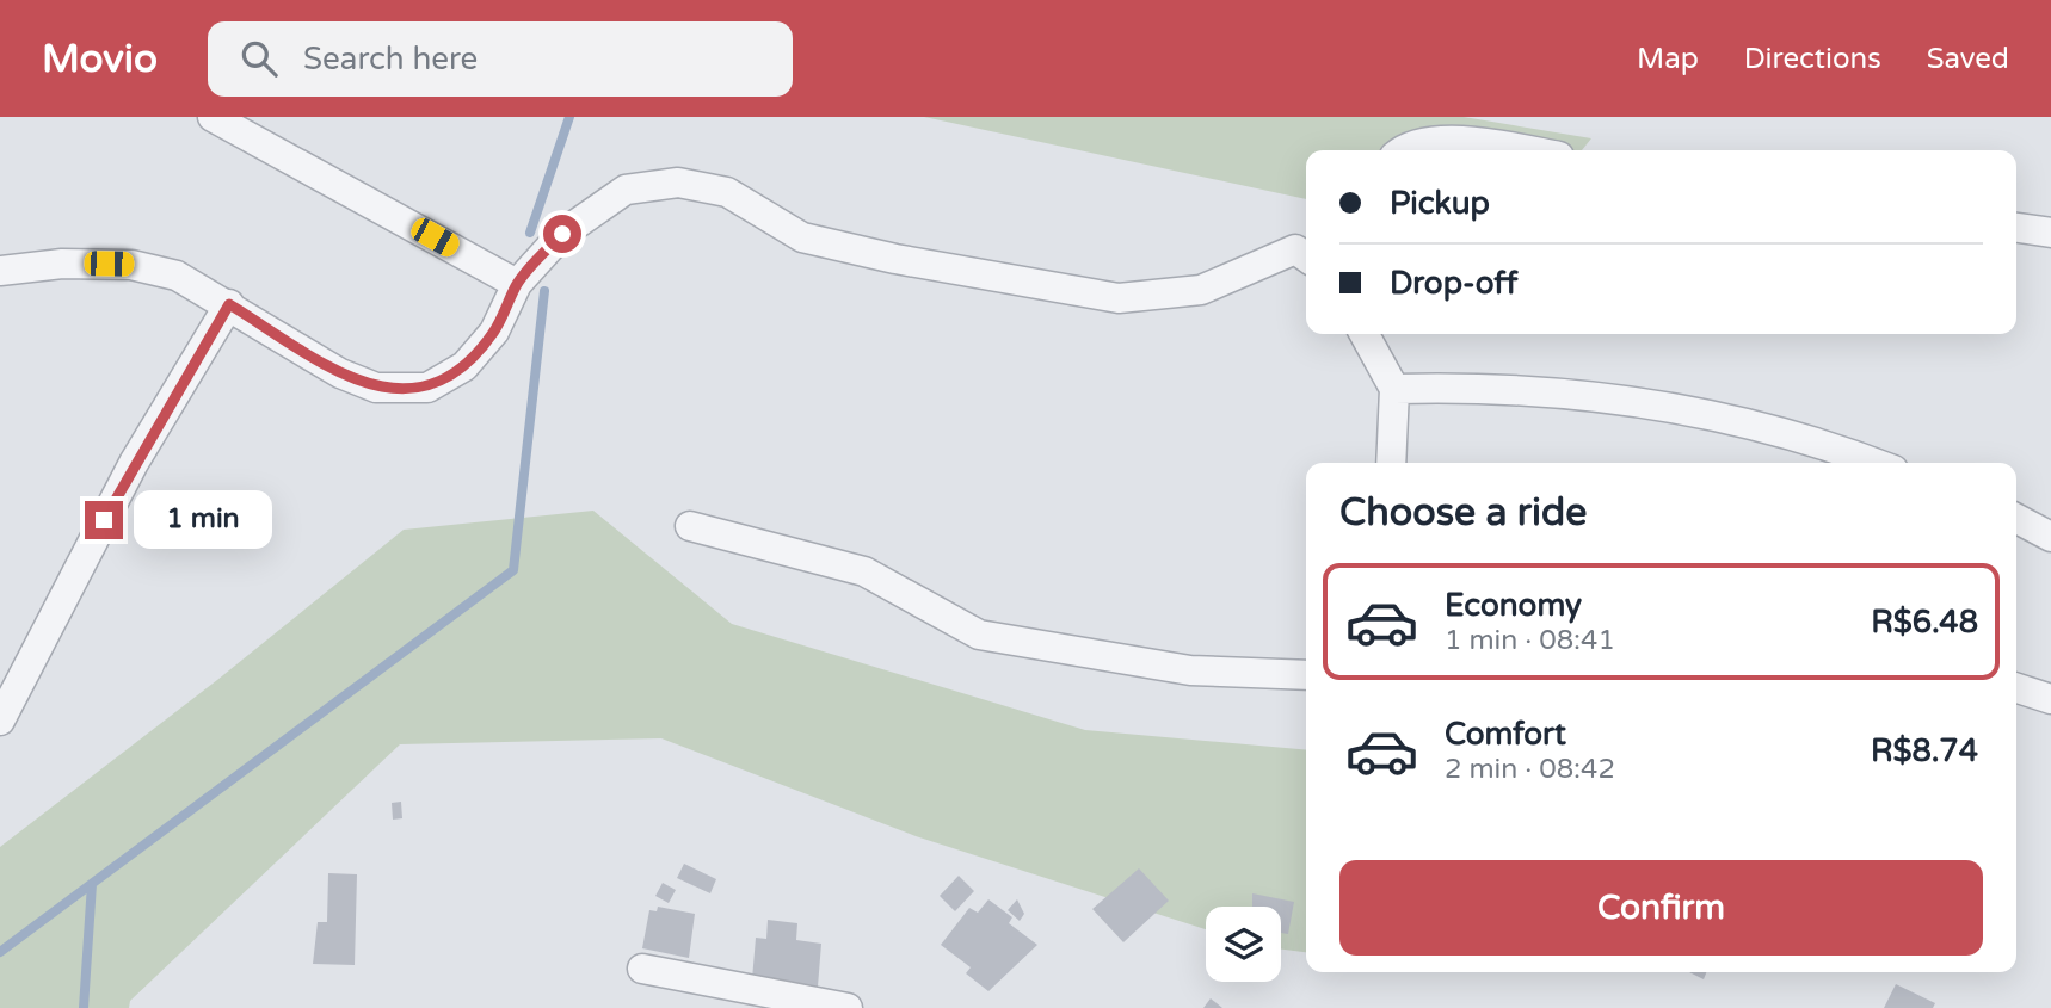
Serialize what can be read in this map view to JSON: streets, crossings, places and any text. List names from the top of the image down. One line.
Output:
{"page":{"header":"Movio","search":"Search here","nav":["Map","Directions","Saved"],"banner":["Pickup","Drop-off"],"heading":"Choose a ride","bubble":"1 min","list":[{"name":"Economy","note":"1 min · 08:41","value":"R$6.48"},{"name":"Comfort","note":"2 min · 08:42","value":"R$8.74"}],"buttons":"Confirm"}}
